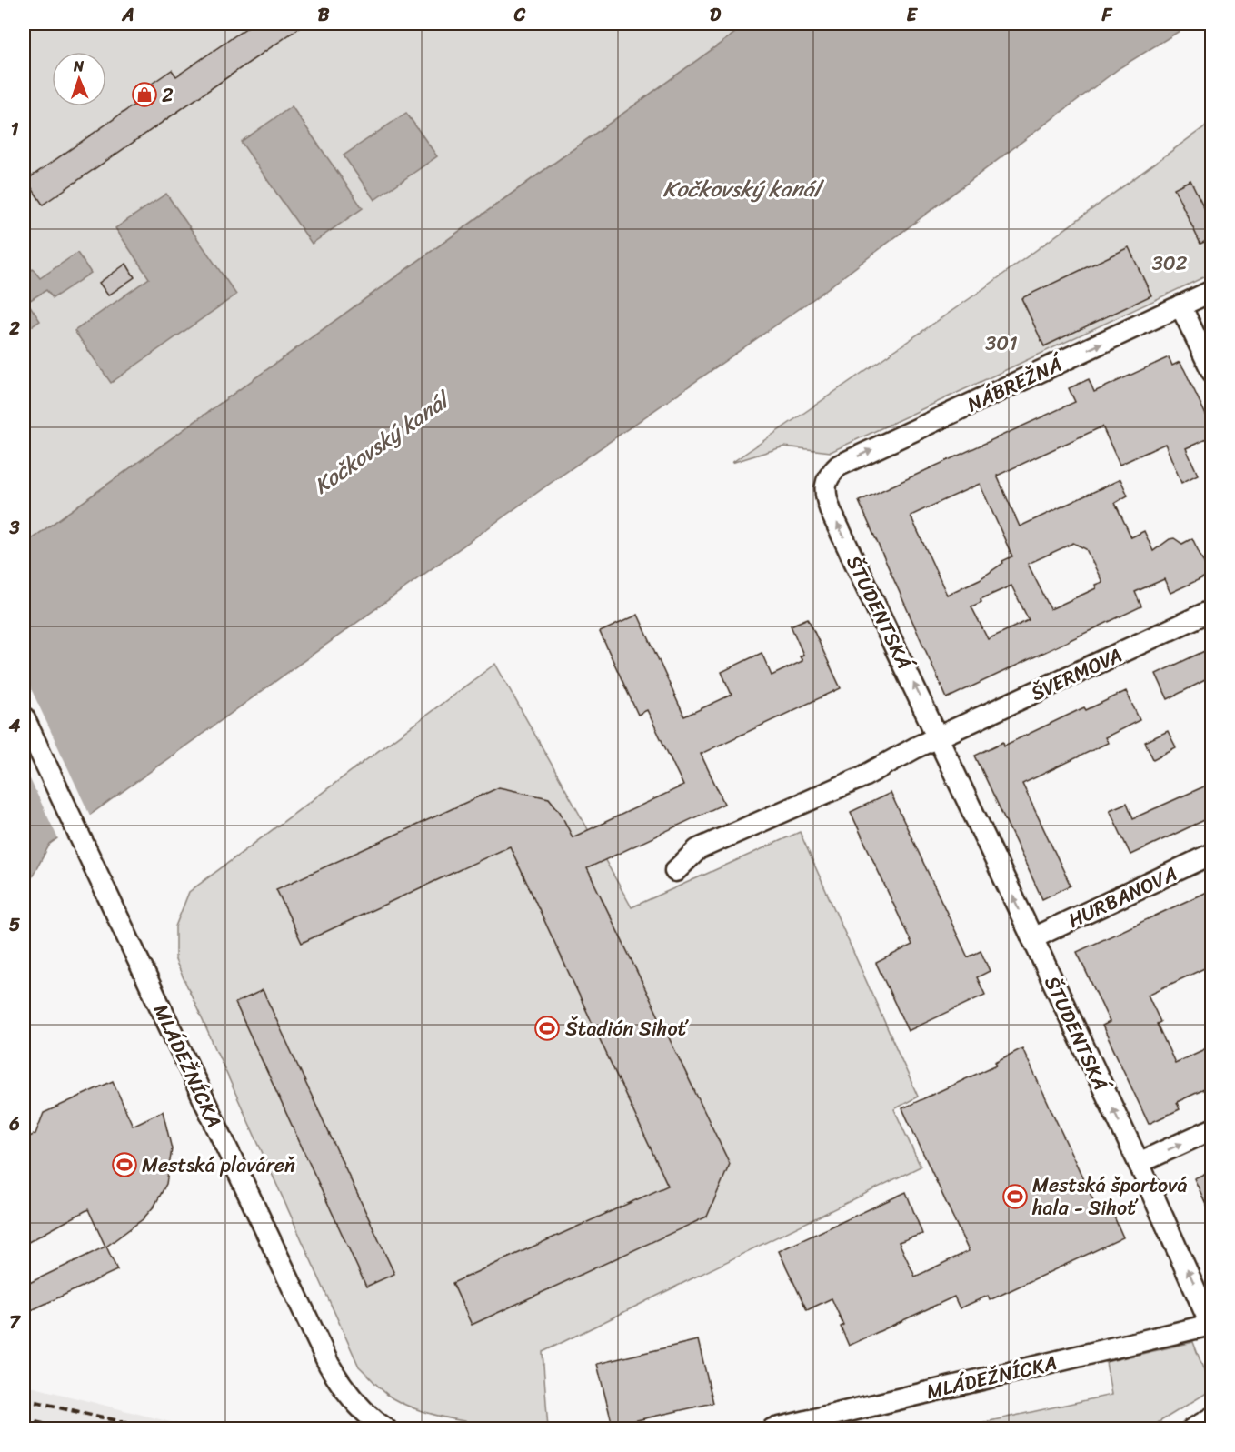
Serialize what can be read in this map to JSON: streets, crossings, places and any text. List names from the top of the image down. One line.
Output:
{"streets":{"street":["NÁBREŽNÁ","ŠTUDENTSKÁ","ŠVERMOVA","HURBANOVA","MLÁDEŽNÍCKA"]},"crossings":[["NÁBREŽNÁ","ŠTUDENTSKÁ"],["ŠTUDENTSKÁ","ŠVERMOVA"],["ŠTUDENTSKÁ","HURBANOVA"],["ŠTUDENTSKÁ","MLÁDEŽNÍCKA"]],"one_way":["NÁBREŽNÁ","ŠTUDENTSKÁ"],"water":["Kočkovský kanál"],"parks":["302","301"],"places":{"shop":["2"],"sports":["Štadión Sihoť","Mestská plaváreň","Mestská športová hala - Sihoť"]},"north":"top","grid":{"columns":["A","B","C","D","E","F"],"rows":["1","2","3","4","5","6","7"]}}
